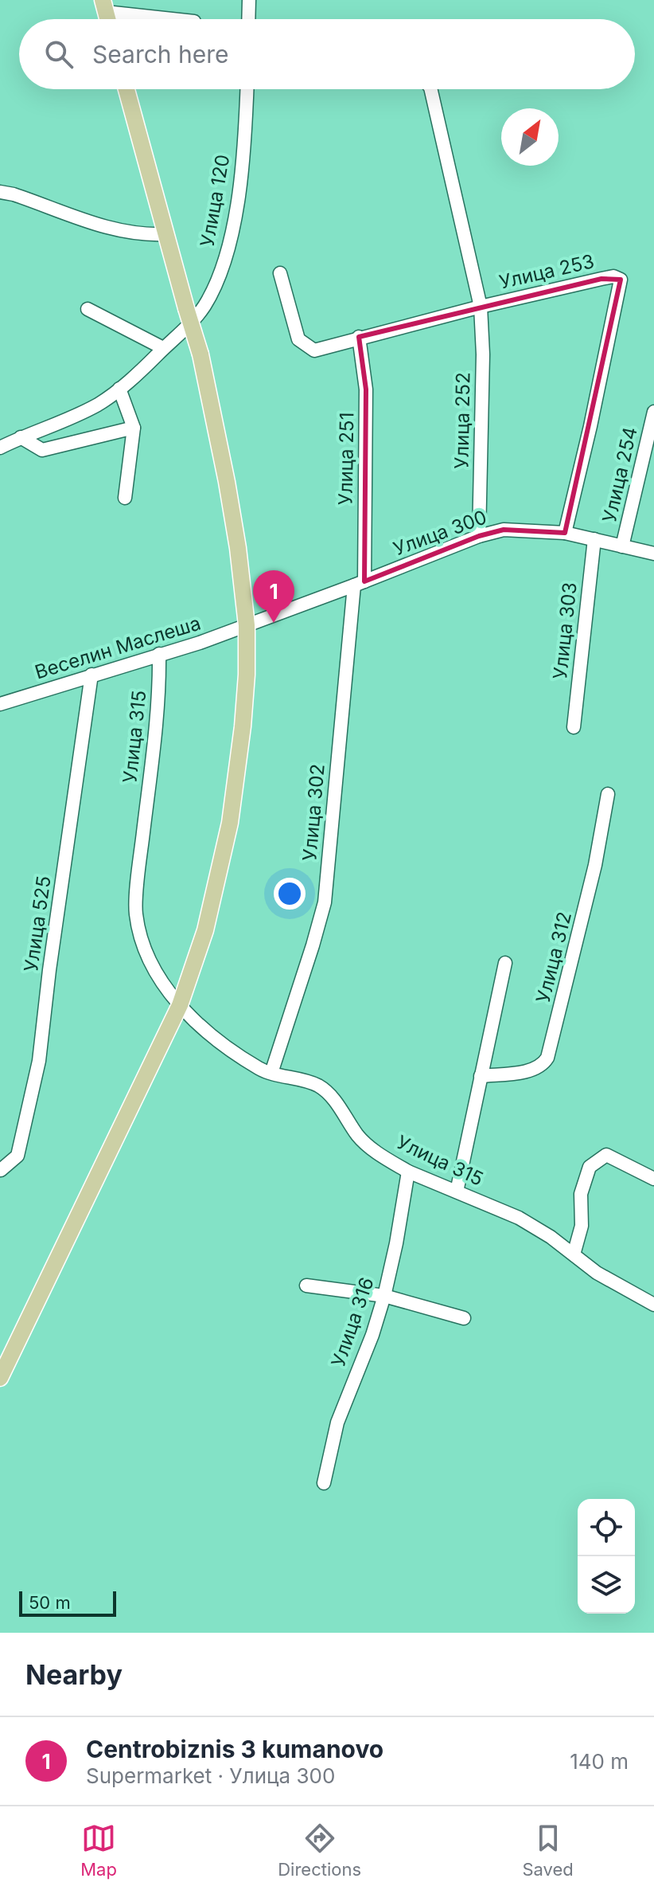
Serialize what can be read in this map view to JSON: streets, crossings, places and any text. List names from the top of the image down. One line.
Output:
{"streets":{"street":["Улица 120","Улица 253","Улица 252","Улица 251","Улица 254","Улица 300","Улица 303","Веселин Маслеша","Улица 315","Улица 302","Улица 525","Улица 312","Улица 316"]},"crossings":[["Улица 253","Улица 252"],["Улица 253","Улица 300"],["Улица 252","Улица 300"],["Улица 251","Улица 300"],["Улица 251","Улица 302"],["Улица 254","Улица 300"],["Улица 300","Улица 303"],["Улица 300","Веселин Маслеша"],["Улица 300","Улица 302"],["Веселин Маслеша","Улица 315"],["Веселин Маслеша","Улица 525"],["Улица 315","Улица 302"],["Улица 315","Улица 316"]],"scale_bar":"50 m","north":"top right","page":{"search":"Search here","pins":"1","scale":"50 m","heading":"Nearby","list":[{"mark":"1","name":"Centrobiznis 3 kumanovo","note":"Supermarket · Улица 300","value":"140 m"}],"nav":["Map","Directions","Saved"]}}
